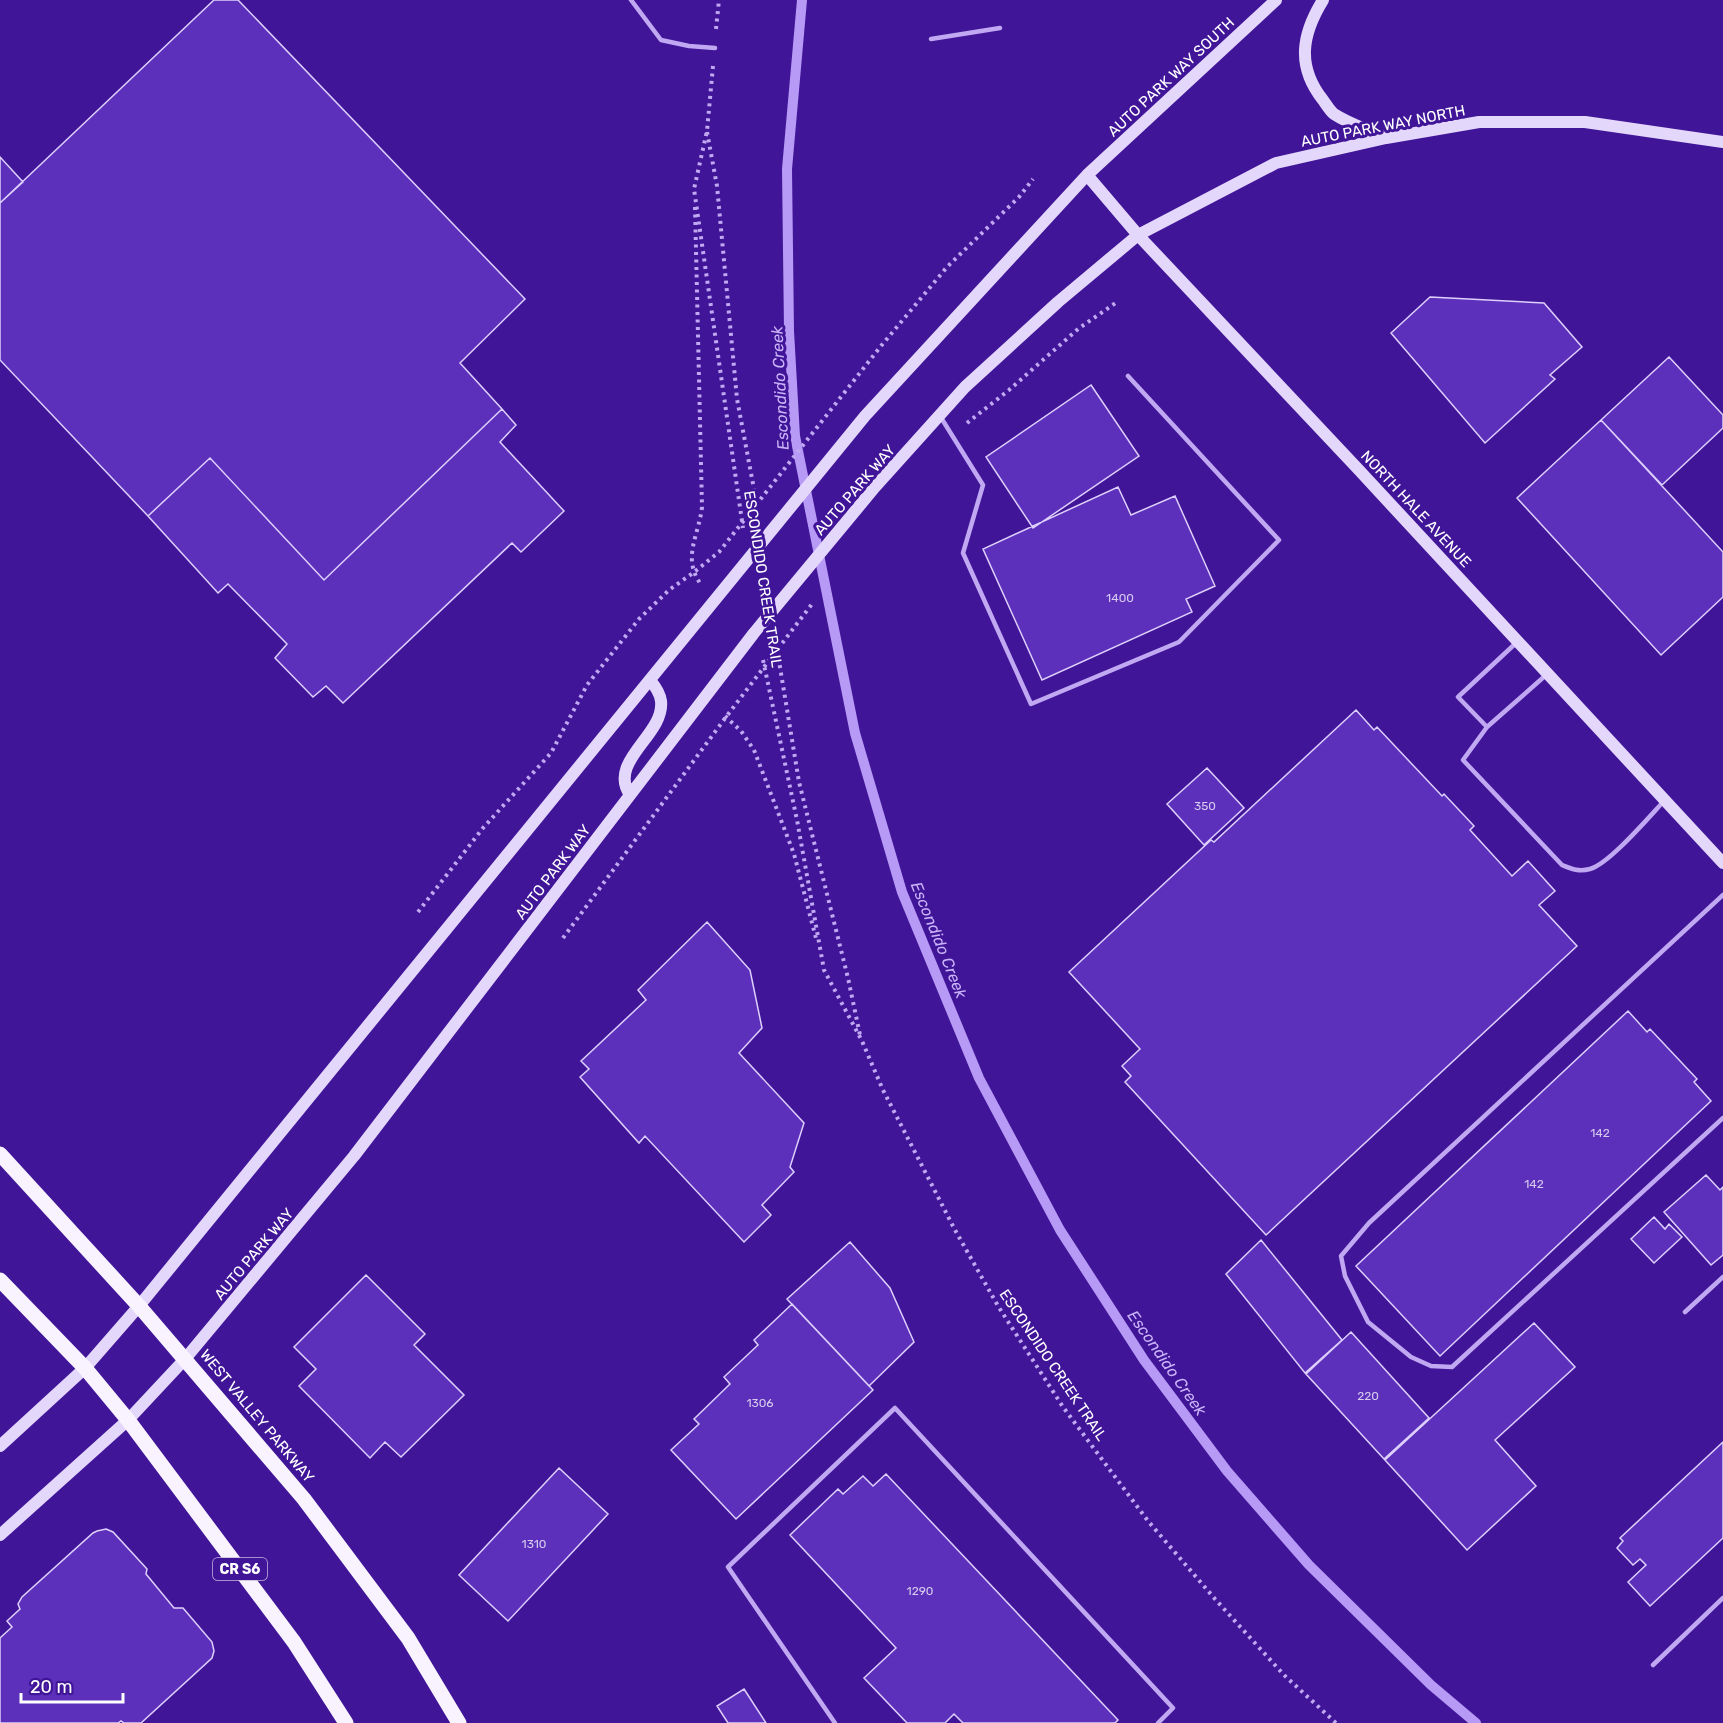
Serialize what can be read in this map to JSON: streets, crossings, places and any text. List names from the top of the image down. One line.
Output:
{"streets":{"main road":["AUTO PARK WAY SOUTH","AUTO PARK WAY NORTH","AUTO PARK WAY","NORTH HALE AVENUE","WEST VALLEY PARKWAY","CR S6"],"path":["ESCONDIDO CREEK TRAIL"]},"crossings":[["AUTO PARK WAY SOUTH","NORTH HALE AVENUE"],["AUTO PARK WAY NORTH","AUTO PARK WAY"],["AUTO PARK WAY NORTH","NORTH HALE AVENUE"],["AUTO PARK WAY","NORTH HALE AVENUE"],["AUTO PARK WAY","ESCONDIDO CREEK TRAIL"],["AUTO PARK WAY","WEST VALLEY PARKWAY"],["AUTO PARK WAY","CR S6"]],"water":["Escondido Creek"],"house_numbers":["1400","350","142","142","220","1306","1310","1290"],"scale_bar":"20 m"}
